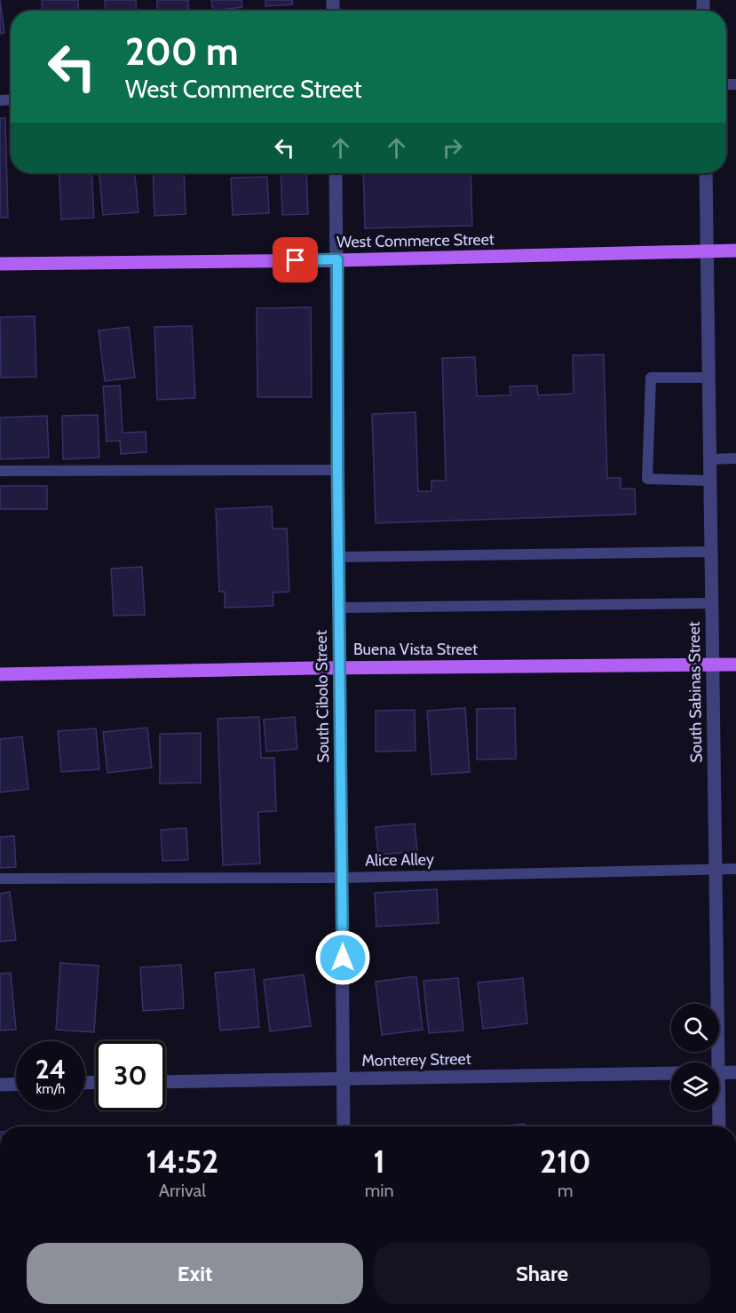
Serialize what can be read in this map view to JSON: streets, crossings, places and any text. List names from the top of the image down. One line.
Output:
{"streets":{"main road":["West Commerce Street","Buena Vista Street"],"street":["South Sabinas Street","South Cibolo Street","Monterey Street"],"lane":["Alice Alley"]},"crossings":[["West Commerce Street","South Sabinas Street"],["West Commerce Street","South Cibolo Street"],["Buena Vista Street","South Sabinas Street"],["Buena Vista Street","South Cibolo Street"],["South Sabinas Street","Alice Alley"],["South Cibolo Street","Alice Alley"],["South Cibolo Street","Monterey Street"]],"page":{"turn":["200 m","West Commerce Street"],"speed":"24 km/h","limit":"30","eta":["14:52","Arrival","1","min","210","m"],"buttons":["Exit","Share"]}}
